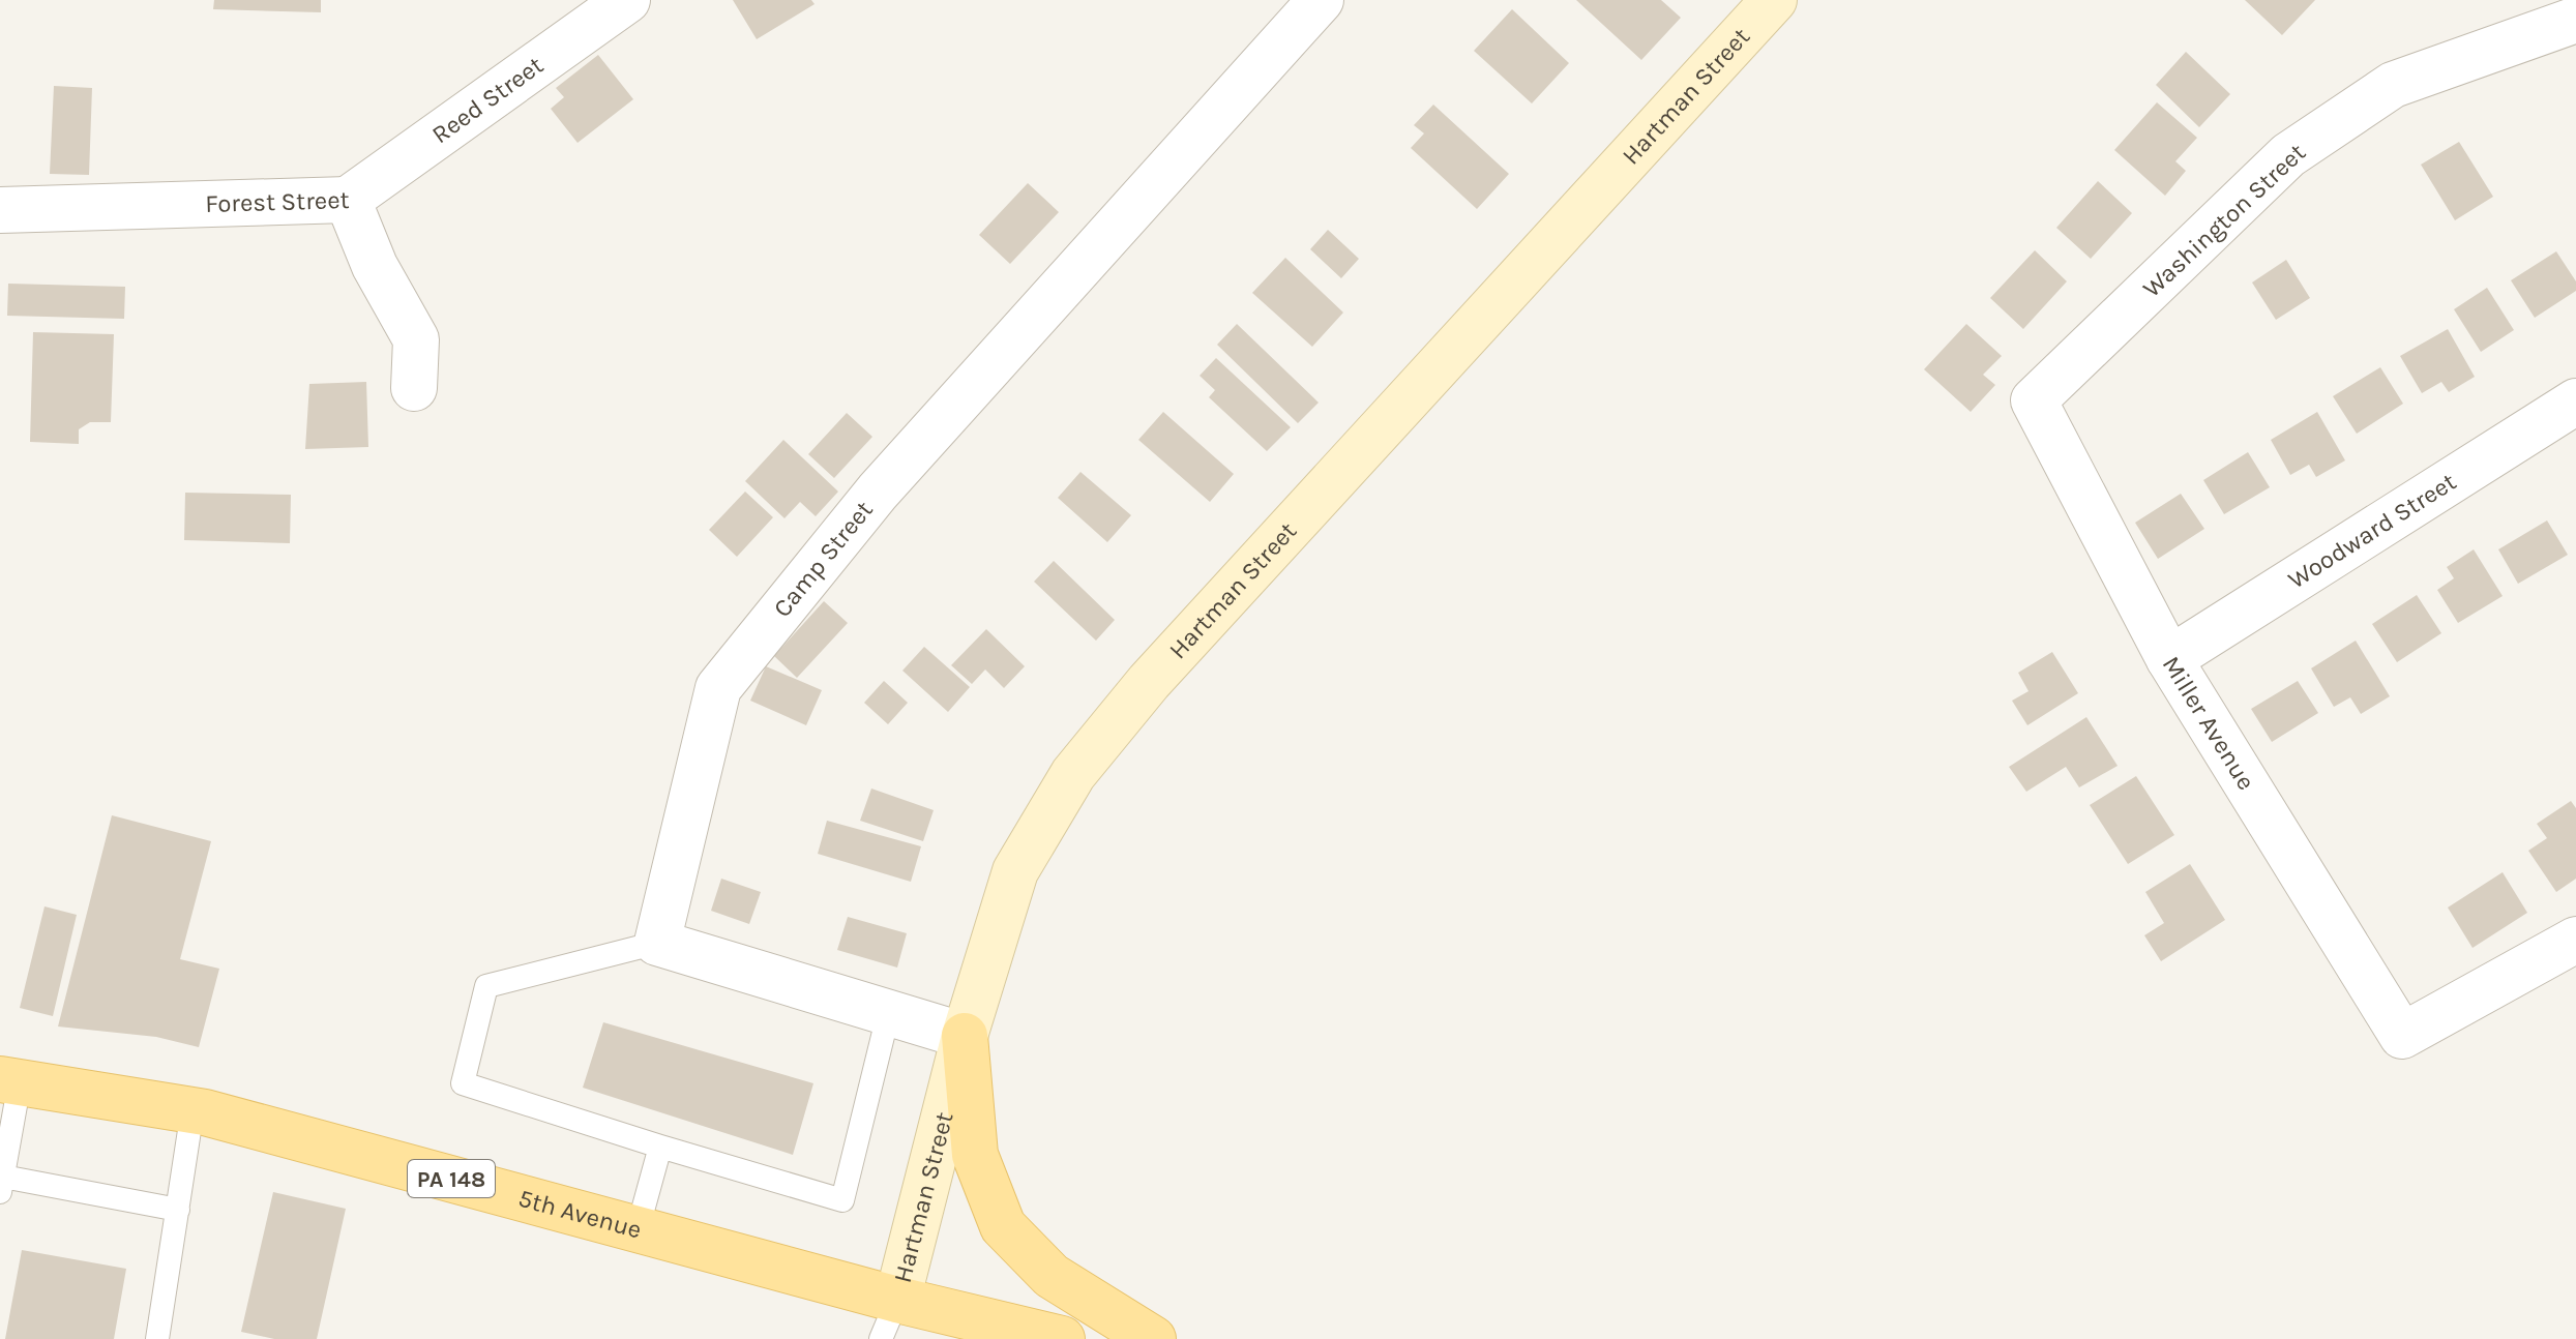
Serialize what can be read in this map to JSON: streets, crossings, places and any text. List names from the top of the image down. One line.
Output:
{"streets":{"main road":["Hartman Street","PA 148","5th Avenue"],"street":["Reed Street","Forest Street","Washington Street","Woodward Street","Camp Street","Miller Avenue"]},"crossings":[["Hartman Street","5th Avenue"],["Reed Street","Forest Street"],["Washington Street","Miller Avenue"],["Woodward Street","Miller Avenue"]]}
